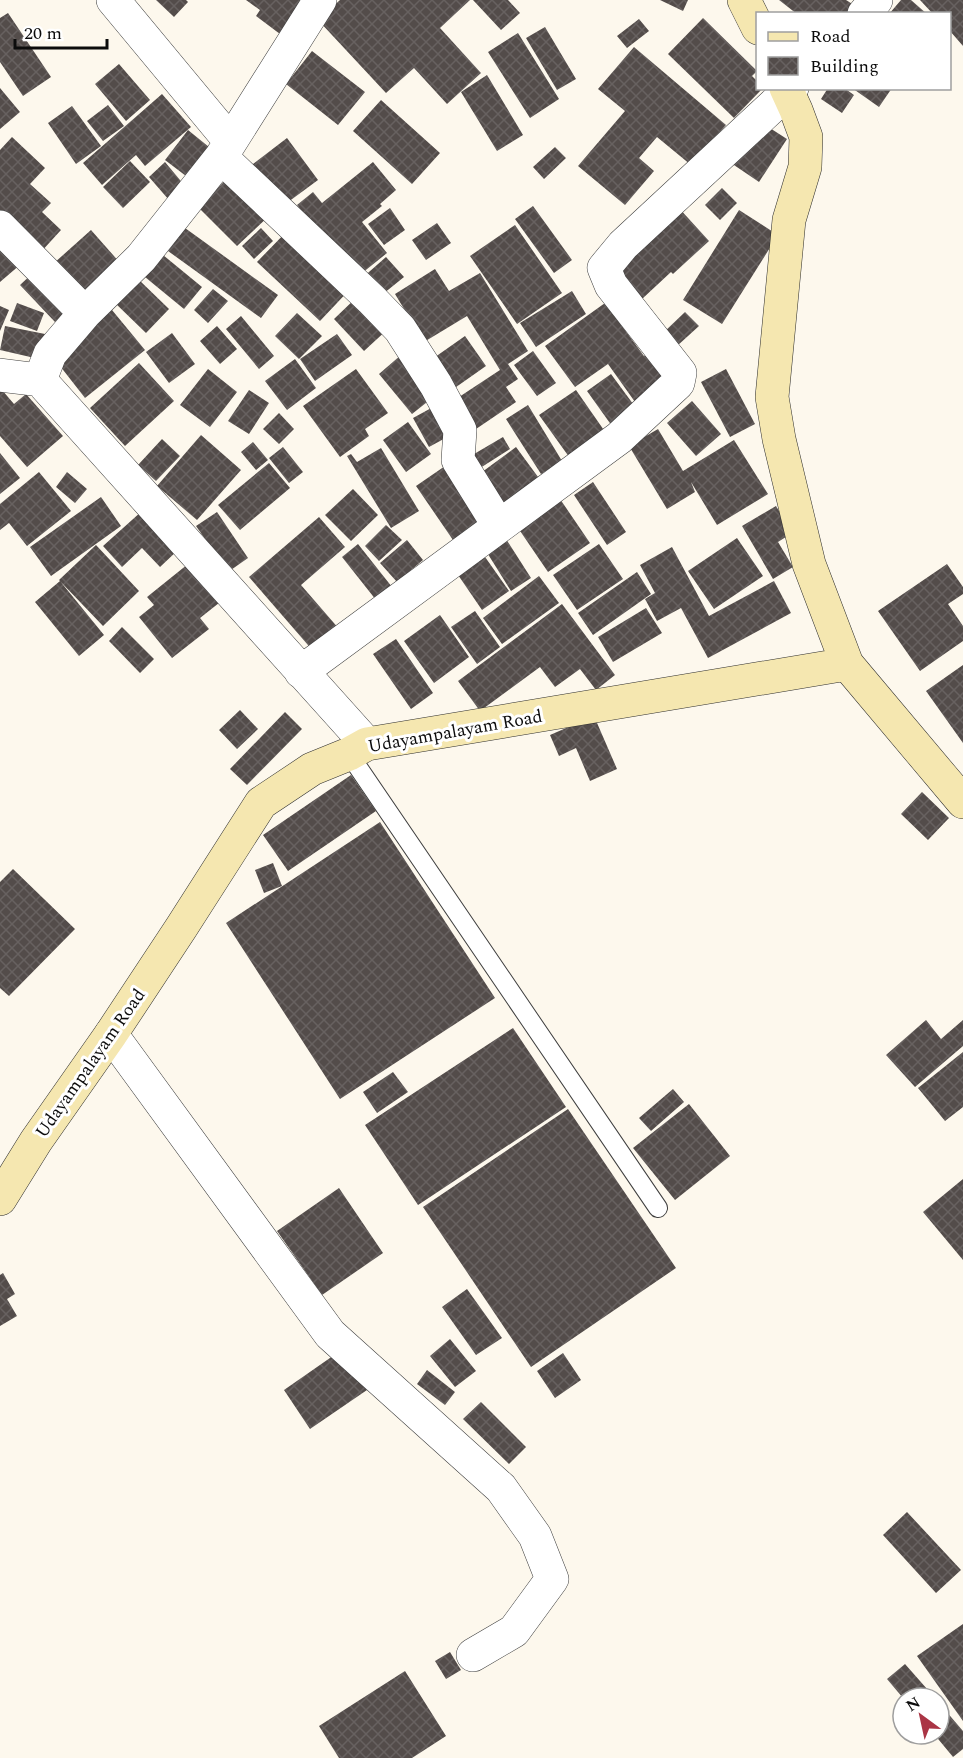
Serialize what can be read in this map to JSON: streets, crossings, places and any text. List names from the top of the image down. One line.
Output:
{"streets":{"street":["Udayampalayam Road"]},"legend":["Road","Building"],"scale_bar":"20 m","north":"top left"}
